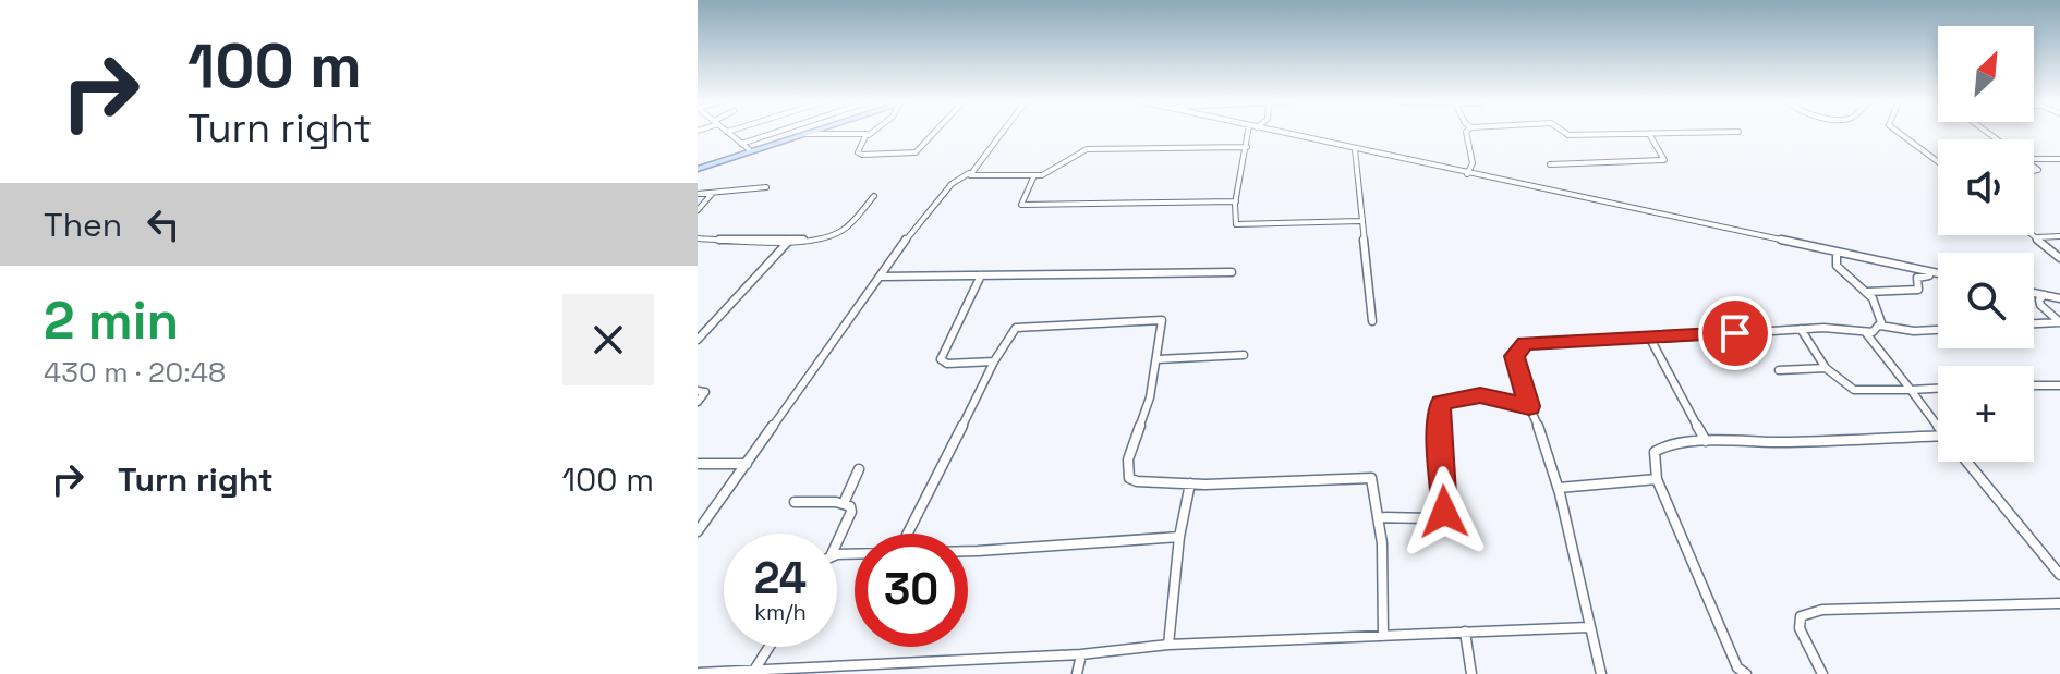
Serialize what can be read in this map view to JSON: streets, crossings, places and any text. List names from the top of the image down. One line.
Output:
{"north":"top right","page":{"turn":["100 m","Turn right"],"map_buttons":"+","then":"Then","heading":["2 min","430 m · 20:48"],"list":[{"name":"Turn right","value":"100 m"}],"speed":"24 km/h","limit":"30"}}
